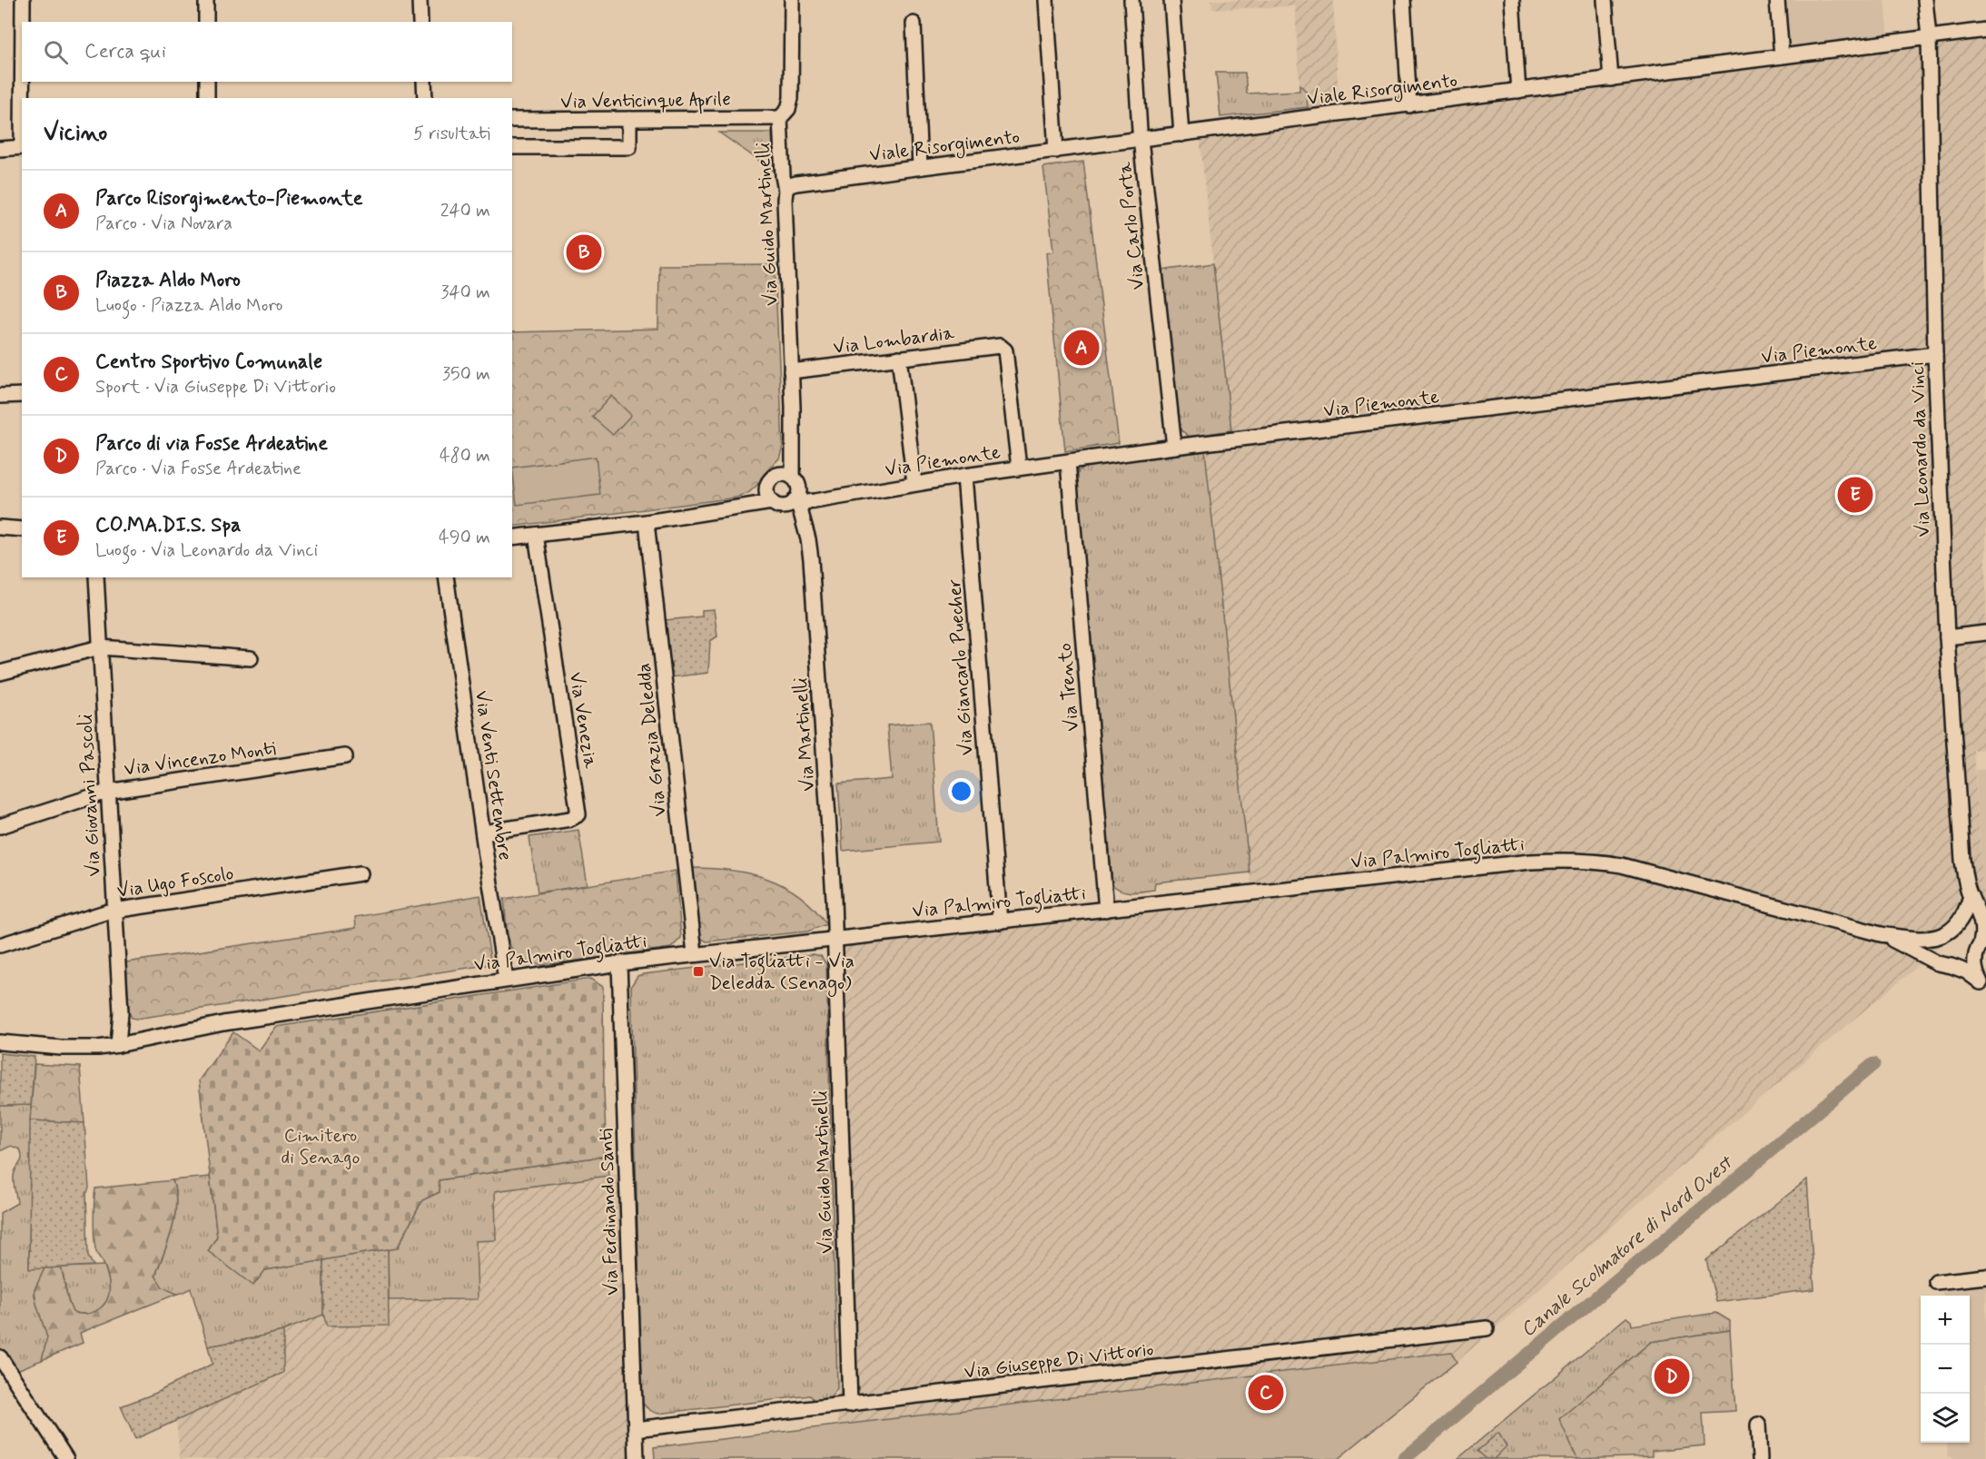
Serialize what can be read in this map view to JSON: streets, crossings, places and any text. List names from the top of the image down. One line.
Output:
{"streets":{"street":["Viale Risorgimento","Via Venticinque Aprile","Via Guido Martinelli","Via Carlo Porta","Via Lombardia","Via Piemonte","Via Leonardo da Vinci","Via Giancarlo Puecher","Via Trento","Via Venezia","Via Martinelli","Via Grazia Deledda","Via Vincenzo Monti","Via Venti Settembre","Via Giovanni Pascoli","Via Palmiro Togliatti","Via Ugo Foscolo","Via Ferdinando Santi","Via Giuseppe Di Vittorio"]},"crossings":[["Viale Risorgimento","Via Guido Martinelli"],["Viale Risorgimento","Via Carlo Porta"],["Viale Risorgimento","Via Leonardo da Vinci"],["Via Venticinque Aprile","Via Guido Martinelli"],["Via Guido Martinelli","Via Lombardia"],["Via Guido Martinelli","Via Martinelli"],["Via Guido Martinelli","Via Palmiro Togliatti"],["Via Guido Martinelli","Via Giuseppe Di Vittorio"],["Via Carlo Porta","Via Piemonte"],["Via Lombardia","Via Piemonte"],["Via Piemonte","Via Leonardo da Vinci"],["Via Piemonte","Via Giancarlo Puecher"],["Via Piemonte","Via Trento"],["Via Leonardo da Vinci","Via Palmiro Togliatti"],["Via Giancarlo Puecher","Via Palmiro Togliatti"],["Via Trento","Via Palmiro Togliatti"],["Via Venezia","Via Venti Settembre"],["Via Martinelli","Via Palmiro Togliatti"],["Via Grazia Deledda","Via Palmiro Togliatti"],["Via Vincenzo Monti","Via Giovanni Pascoli"],["Via Venti Settembre","Via Palmiro Togliatti"],["Via Giovanni Pascoli","Via Palmiro Togliatti"],["Via Giovanni Pascoli","Via Ugo Foscolo"],["Via Palmiro Togliatti","Via Ferdinando Santi"],["Via Ferdinando Santi","Via Giuseppe Di Vittorio"]],"water":["Canale Scolmatore di Nord Ovest"],"parks":["Cimitero di Senago"],"places":{"transit":["Via Togliatti - Via Deledda (Senago)"]},"page":{"search":"Cerca qui","heading":["Vicino","5 risultati"],"list":[{"mark":"A","name":"Parco Risorgimento-Piemonte","note":"Parco · Via Novara","value":"240 m"},{"mark":"B","name":"Piazza Aldo Moro","note":"Luogo · Piazza Aldo Moro","value":"340 m"},{"mark":"C","name":"Centro Sportivo Comunale","note":"Sport · Via Giuseppe Di Vittorio","value":"350 m"},{"mark":"D","name":"Parco di via Fosse Ardeatine","note":"Parco · Via Fosse Ardeatine","value":"480 m"},{"mark":"E","name":"CO.MA.DI.S. Spa","note":"Luogo · Via Leonardo da Vinci","value":"490 m"}],"pins":["B","A","E","D","C"],"map_buttons":["+","−"]}}
